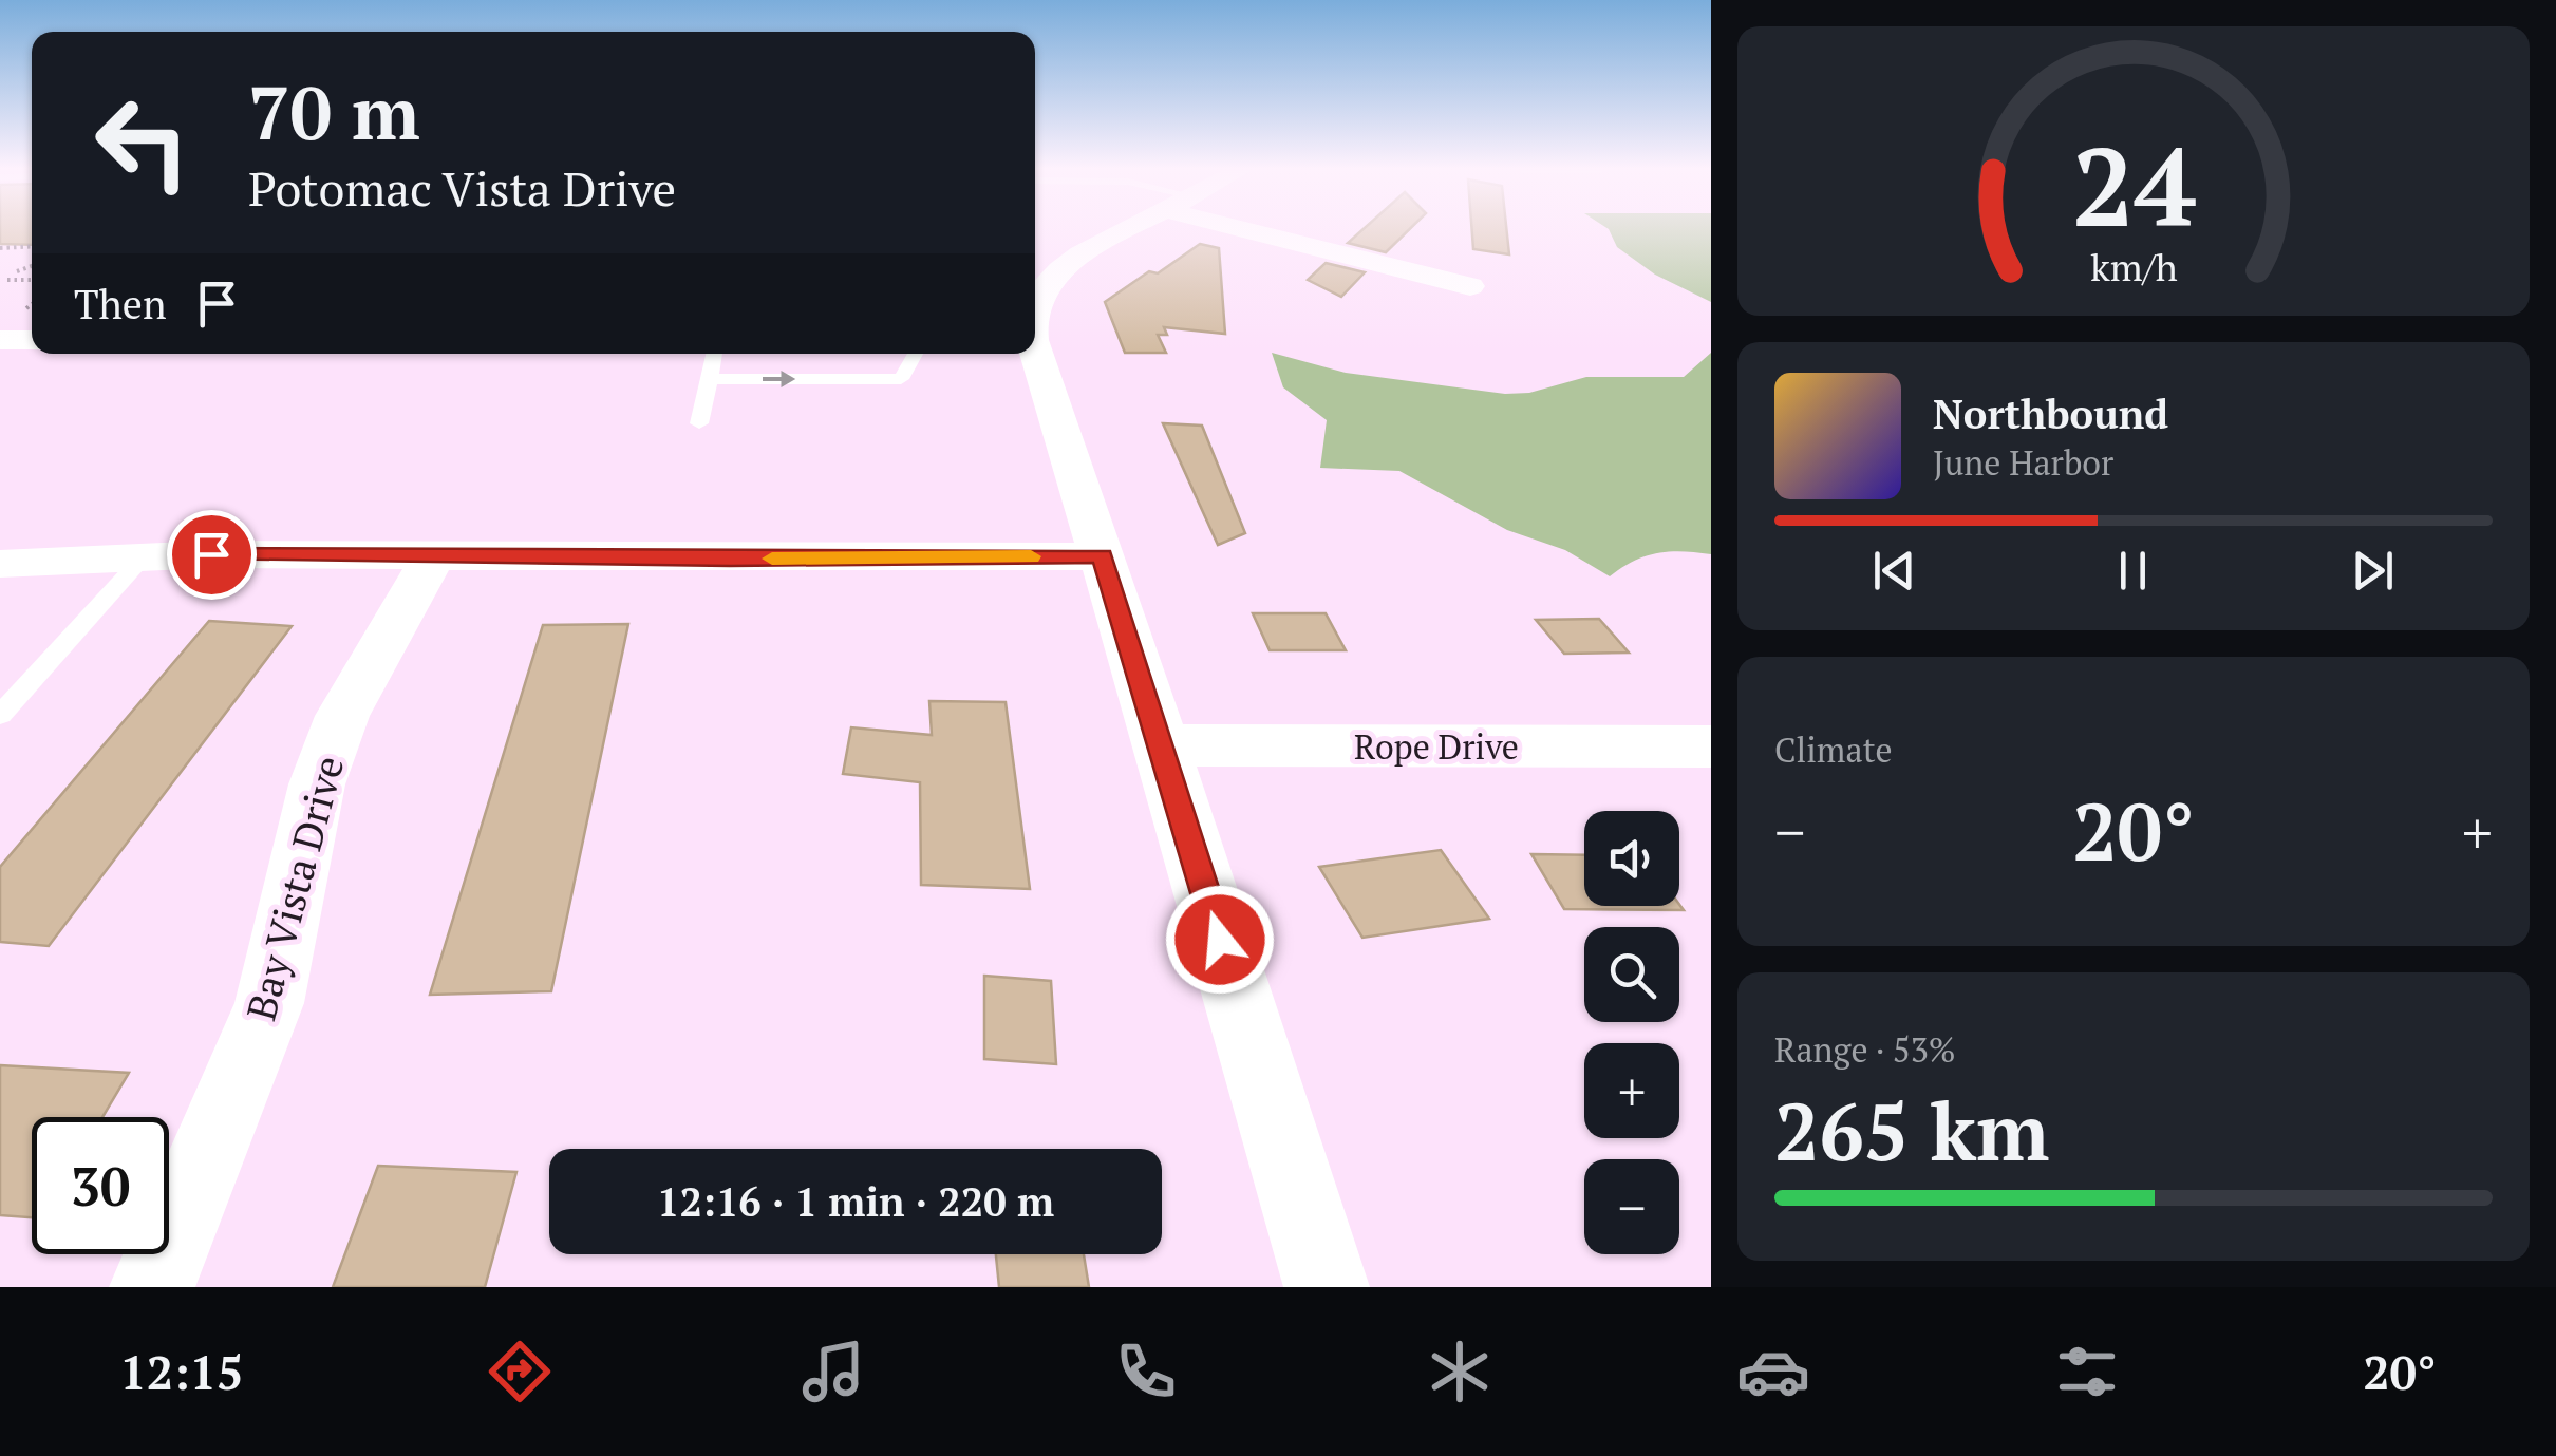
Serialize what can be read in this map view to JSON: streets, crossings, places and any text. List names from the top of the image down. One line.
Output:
{"streets":{"street":["Rope Drive","Bay Vista Drive"]},"page":{"turn":["70 m","Potomac Vista Drive"],"then":"Then","song":["Northbound","June Harbor"],"tile":["Climate",["Range · 53%","265 km"]],"heat":["−","20°","+"],"map_buttons":["+","−"],"limit":"30","trip":"12:16 · 1 min · 220 m","tabs":["12:15","20°"],"gauge":["24","km/h"]}}
